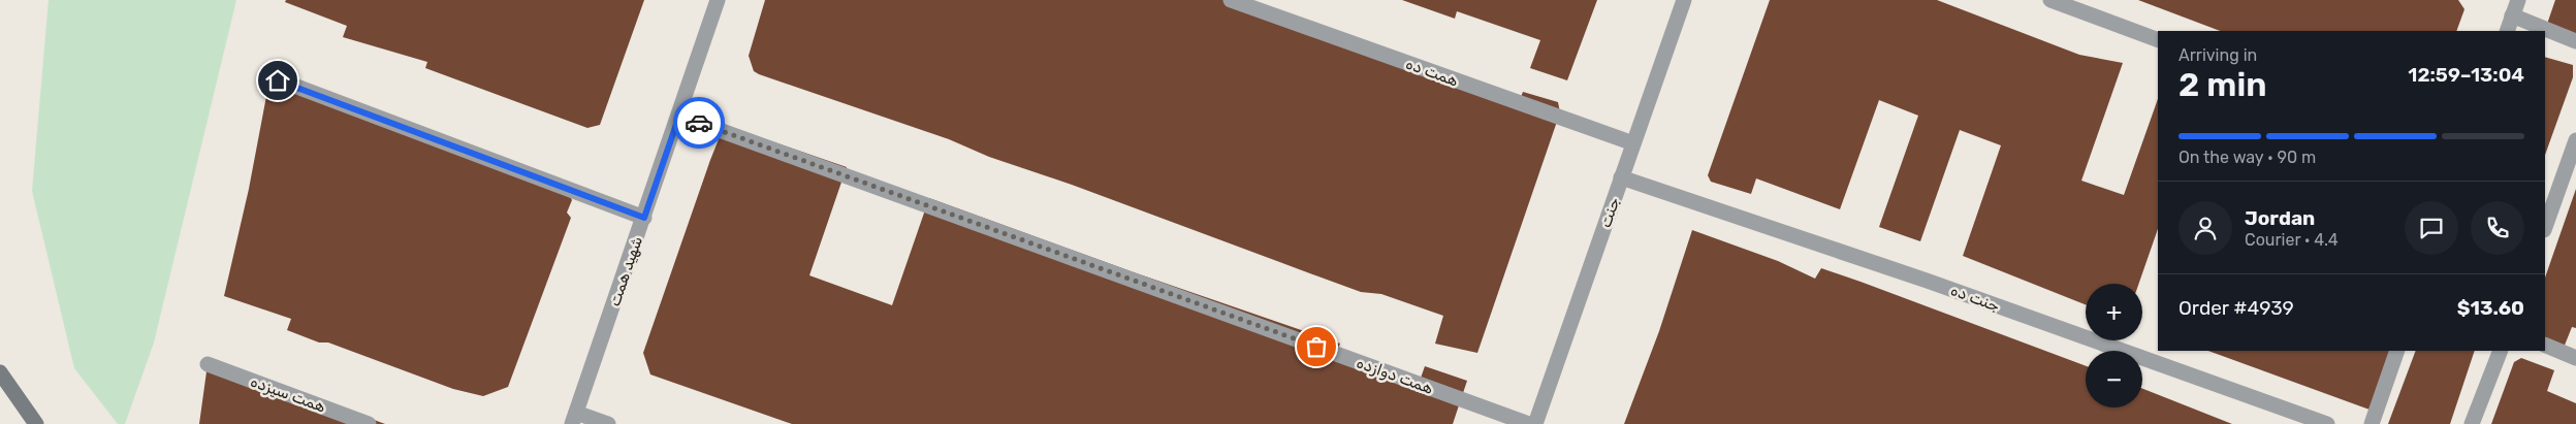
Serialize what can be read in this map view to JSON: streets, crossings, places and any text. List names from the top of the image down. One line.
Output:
{"streets":{"street":["همت ده","جنت","شهید همت","جنت ده","همت دوازده","همت سیزده"]},"crossings":[["همت ده","جنت"],["جنت","جنت ده"],["شهید همت","همت دوازده"]],"page":{"heading":["2 min","Arriving in","12:59–13:04"],"panel":["Jordan","Courier · 4.4","Order #4939","$13.60"],"bar":"On the way · 90 m","map_buttons":["+","−"]}}
